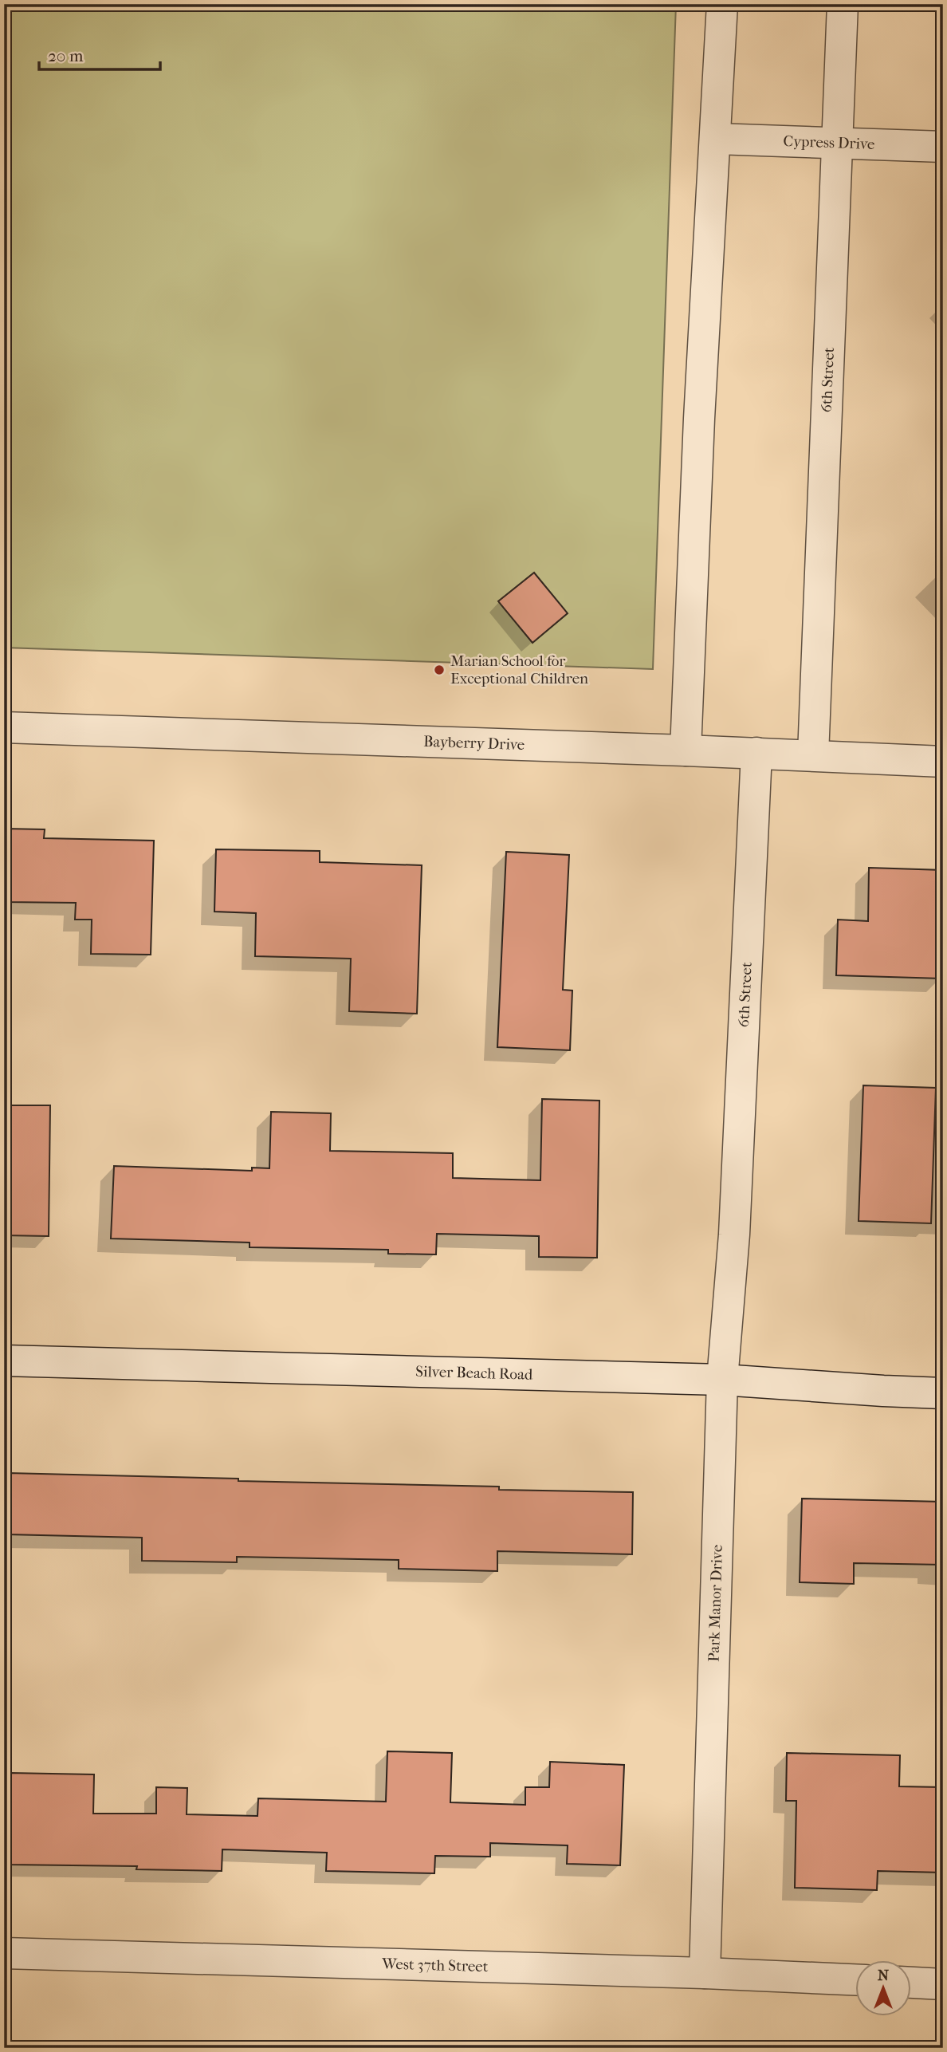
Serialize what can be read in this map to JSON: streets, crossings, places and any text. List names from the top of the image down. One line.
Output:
{"streets":{"street":["Cypress Drive","6th Street","Bayberry Drive","Silver Beach Road","Park Manor Drive","West 37th Street"]},"crossings":[["Cypress Drive","6th Street"],["6th Street","Bayberry Drive"],["6th Street","Park Manor Drive"],["Silver Beach Road","Park Manor Drive"],["Park Manor Drive","West 37th Street"]],"places":["Marian School for Exceptional Children"],"scale_bar":"20 m","north":"top"}
